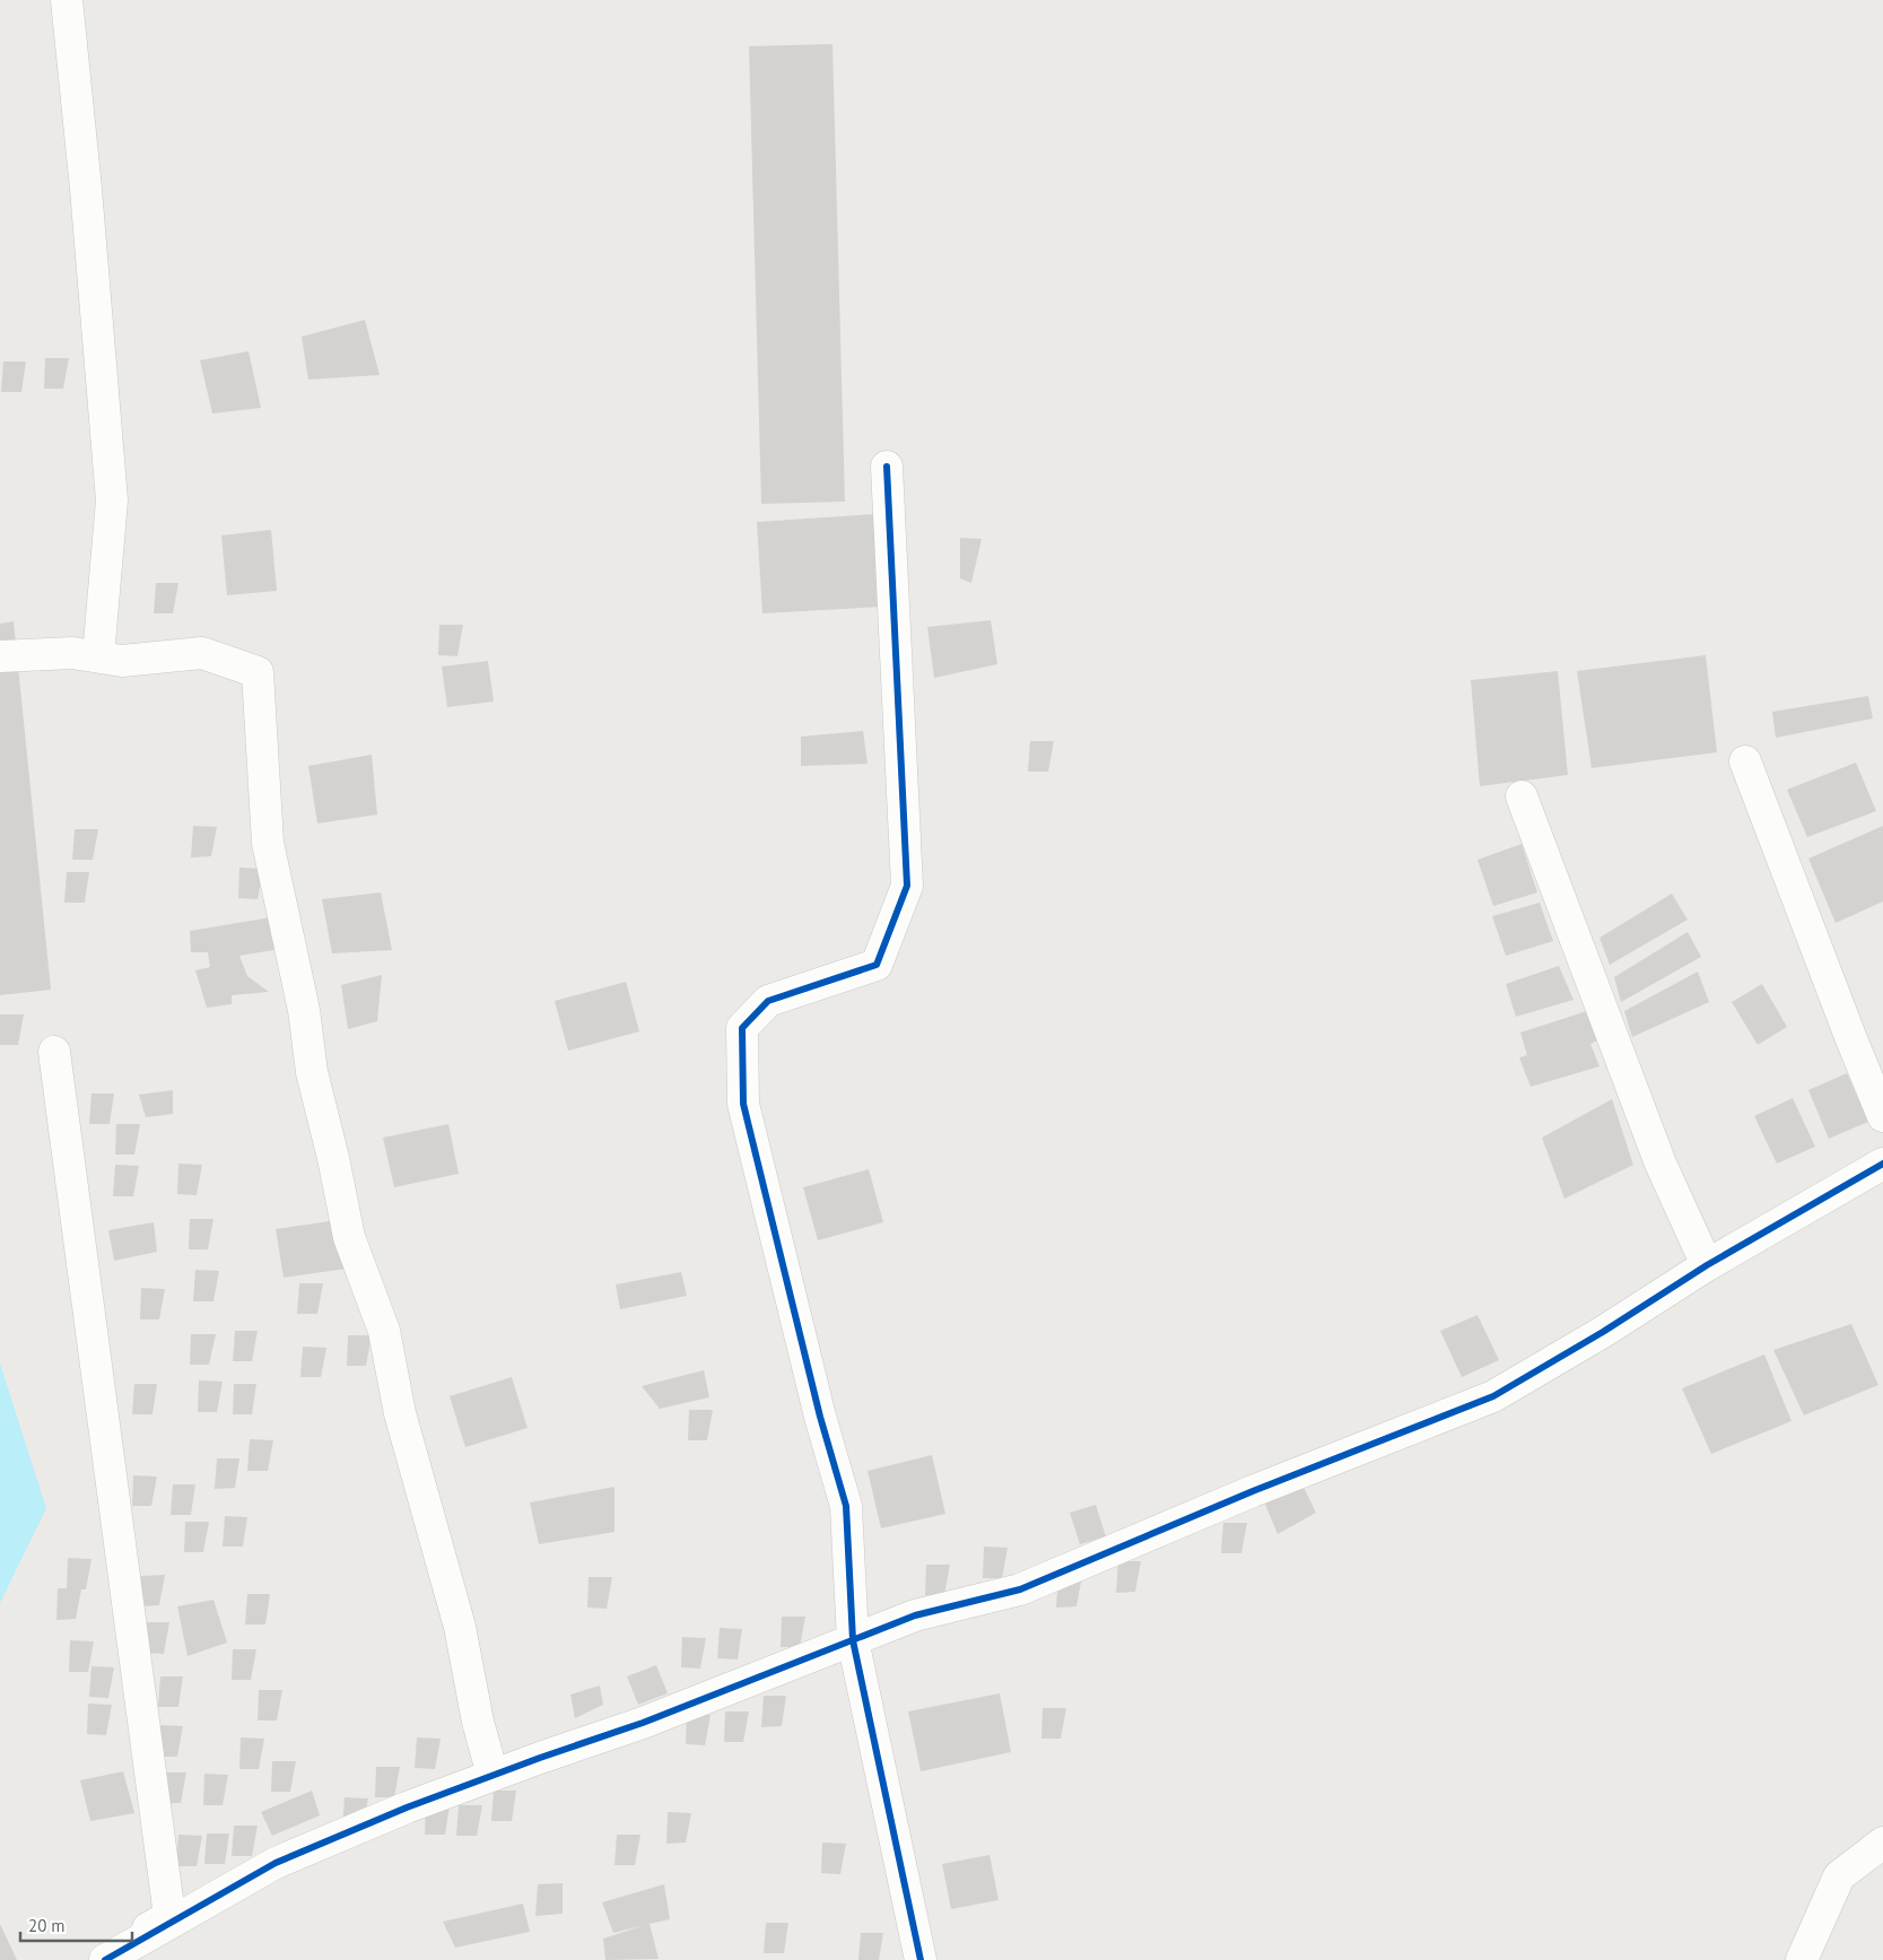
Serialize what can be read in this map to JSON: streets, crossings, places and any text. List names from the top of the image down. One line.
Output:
{"scale_bar":"20 m"}
